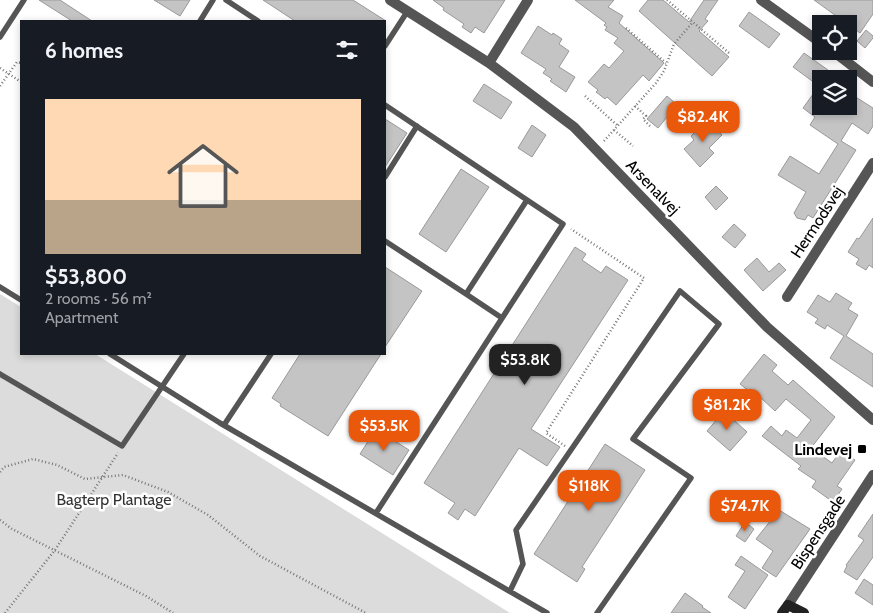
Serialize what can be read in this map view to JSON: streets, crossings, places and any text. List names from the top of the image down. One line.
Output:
{"streets":{"street":["Arsenalvej","Hermodsvej","Bispensgade"]},"parks":["Bagterp Plantage"],"places":{"transit":["Lindevej"]},"page":{"heading":"6 homes","list":[{"name":"$53,800","note":"2 rooms · 56 m² · Apartment"}],"price":["$82.4K","$53.8K","$81.2K","$53.5K","$118K","$74.7K"]}}
